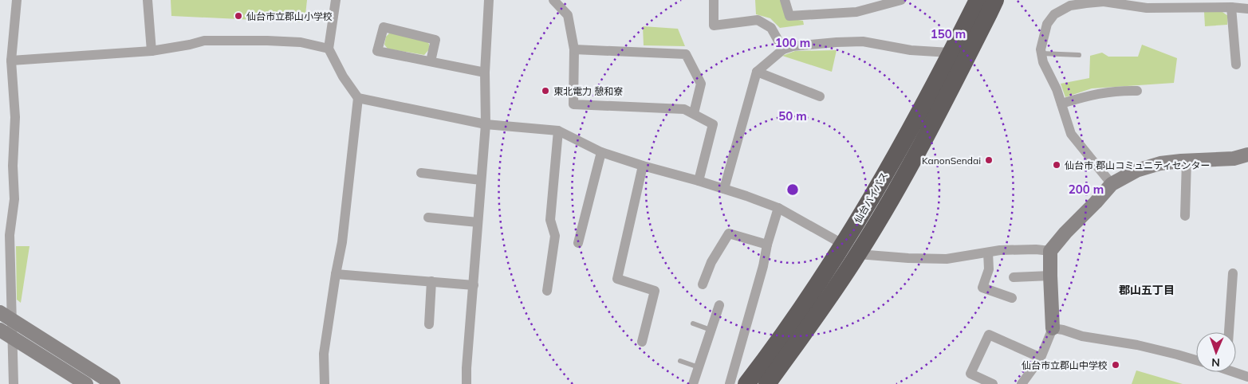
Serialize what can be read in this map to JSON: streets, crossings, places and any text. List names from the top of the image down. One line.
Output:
{"streets":{"highway":["仙台バイパス"]},"districts":["郡山五丁目"],"places":["仙台市立郡山小学校","東北電力 憩和寮","KanonSendai","仙台市 郡山コミュニティセンター","仙台市立郡山中学校"],"north":"bottom","rings":["150 m","100 m","50 m","200 m"]}
